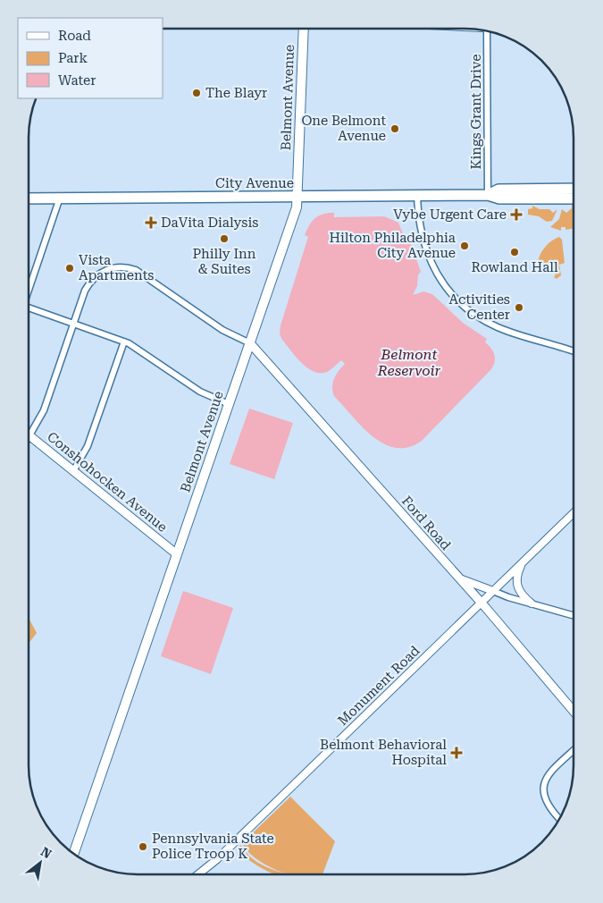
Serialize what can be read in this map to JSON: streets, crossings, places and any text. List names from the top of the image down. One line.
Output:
{"streets":{"highway":["City Avenue"],"main road":["Belmont Avenue","Conshohocken Avenue","Ford Road"],"street":["Kings Grant Drive","Monument Road"]},"crossings":[["Belmont Avenue","City Avenue"],["Belmont Avenue","Conshohocken Avenue"],["Belmont Avenue","Ford Road"],["Kings Grant Drive","City Avenue"],["Ford Road","Monument Road"]],"water":["Belmont Reservoir"],"places":{"other":["The Blayr","One Belmont Avenue","Philly Inn & Suites","Hilton Philadelphia City Avenue","Rowland Hall","Vista Apartments","Activities Center","Pennsylvania State Police Troop K"],"health":["Vybe Urgent Care","DaVita Dialysis","Belmont Behavioral Hospital"]},"legend":["Road","Park","Water"],"north":"top right"}
